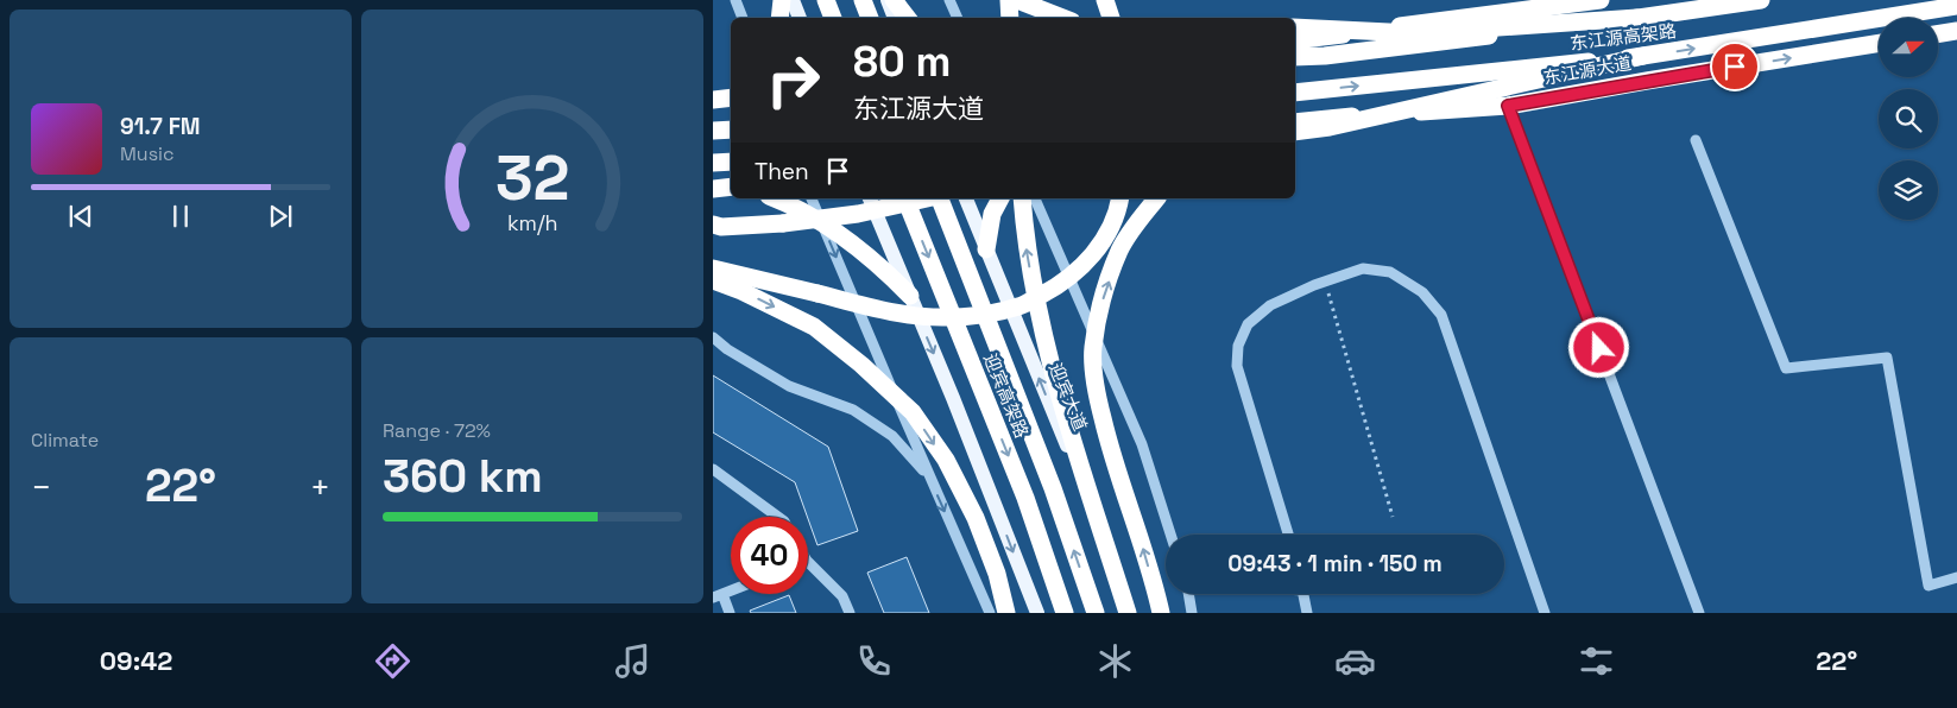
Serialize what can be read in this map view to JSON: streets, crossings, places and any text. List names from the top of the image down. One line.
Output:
{"streets":{"highway":["东江源高架路","东江源大道","迎宾高架路"],"main road":["迎宾大道"]},"north":"right","page":{"turn":["80 m","东江源大道"],"song":["91.7 FM","Music"],"then":"Then","tile":["Climate",["Range · 72%","360 km"]],"heat":["−","22°","+"],"limit":"40","trip":"09:43 · 1 min · 150 m","tabs":["09:42","22°"],"gauge":["32","km/h"]}}
